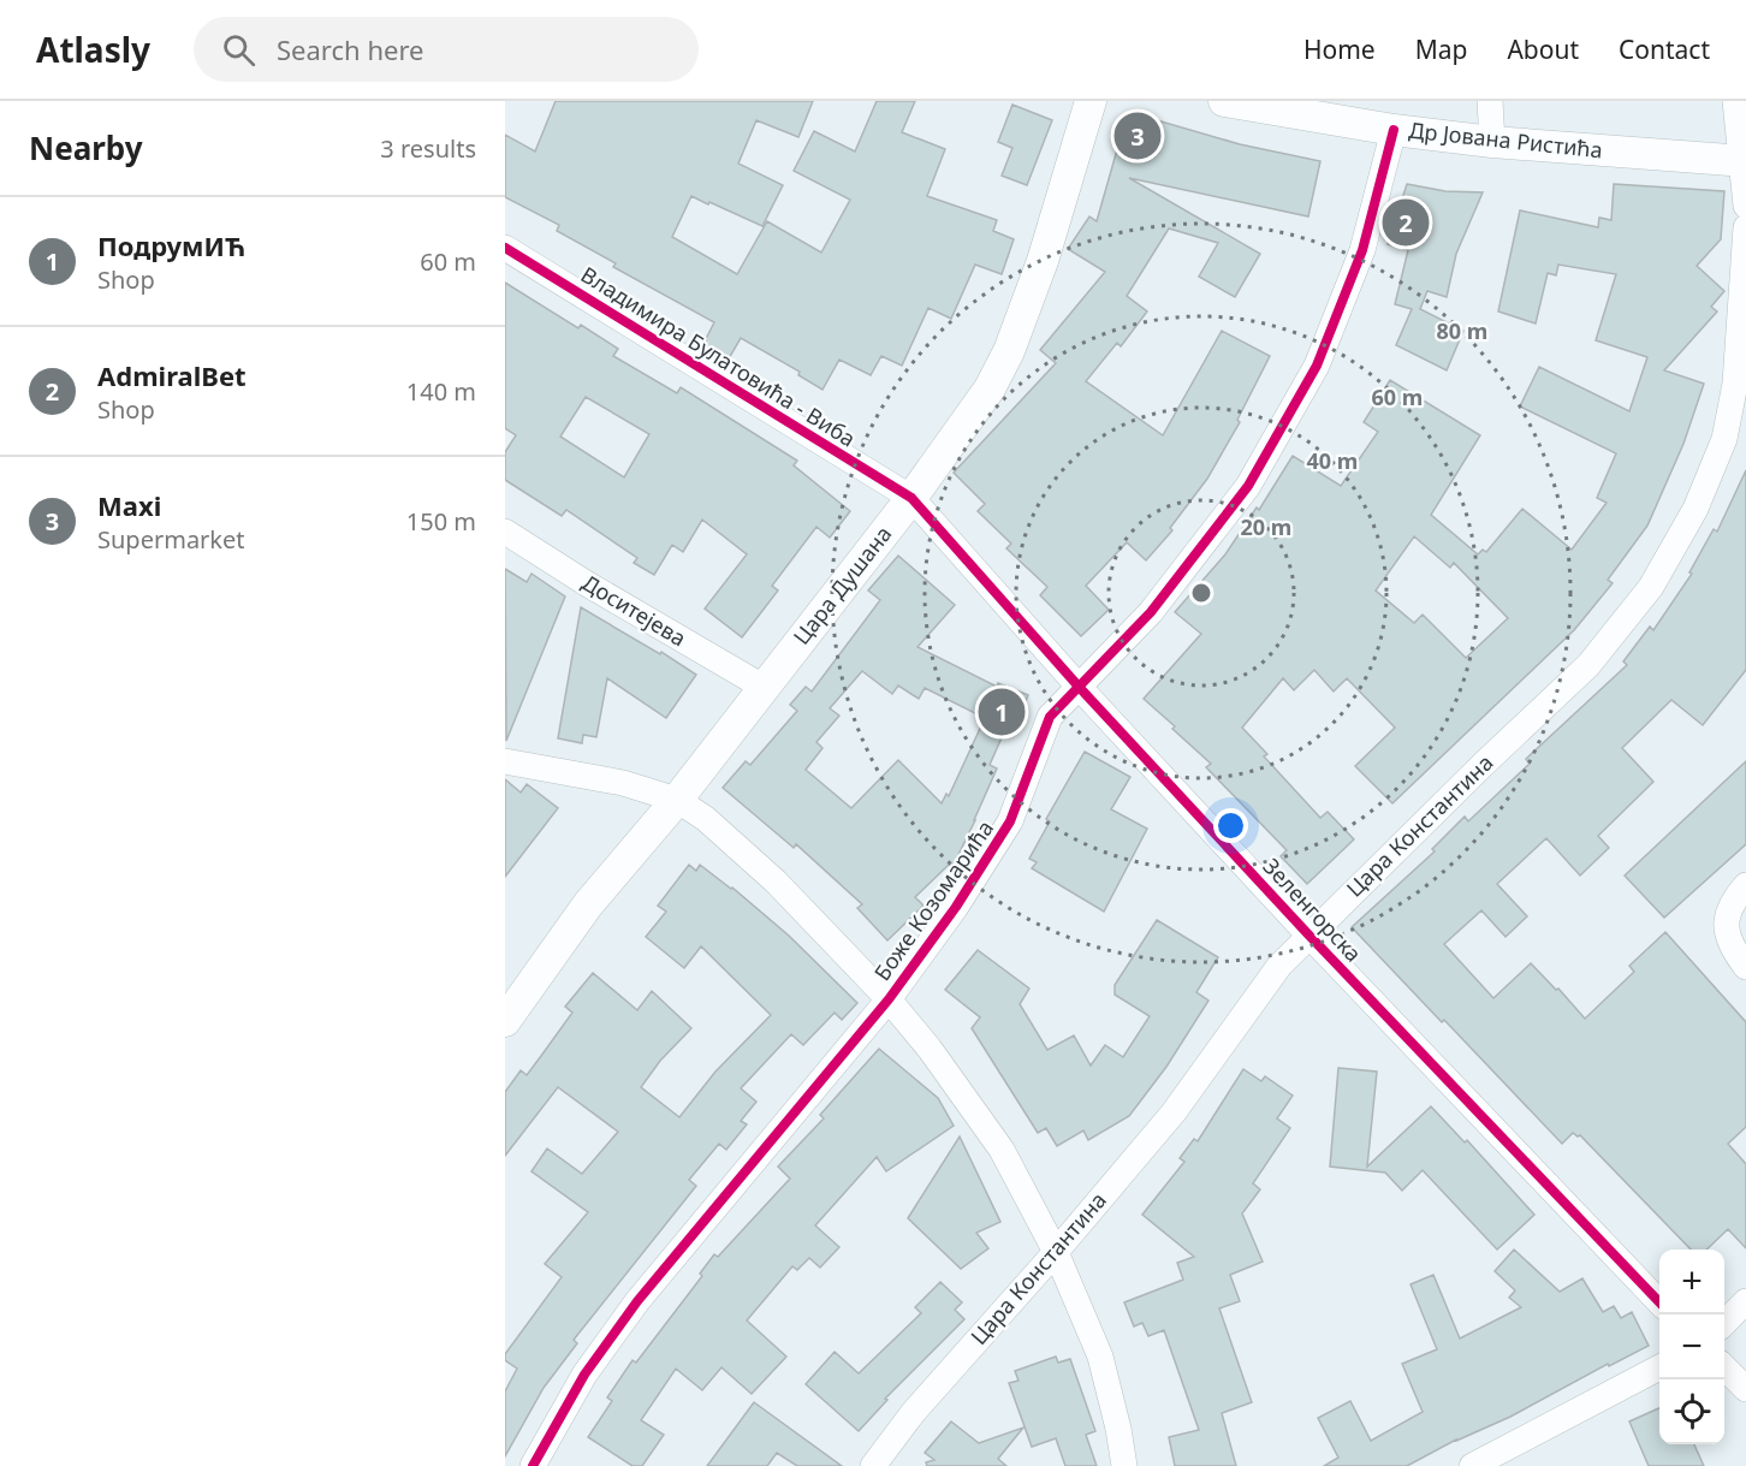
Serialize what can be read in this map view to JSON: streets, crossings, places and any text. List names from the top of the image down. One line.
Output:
{"streets":{"street":["Др Јована Ристића","Владимира Булатовића - Виба","Цара Душана","Доситејева","Цара Константина","Боже Козомарића","Зеленгорска"]},"crossings":[["Др Јована Ристића","Боже Козомарића"],["Владимира Булатовића - Виба","Цара Душана"],["Владимира Булатовића - Виба","Зеленгорска"],["Цара Душана","Доситејева"],["Цара Душана","Зеленгорска"],["Цара Константина","Зеленгорска"],["Боже Козомарића","Зеленгорска"]],"page":{"header":"Atlasly","search":"Search here","nav":["Home","Map","About","Contact"],"heading":["Nearby","3 results"],"pins":["3","2","1"],"list":[{"mark":"1","name":"ПодрумИЋ","note":"Shop","value":"60 m"},{"mark":"2","name":"AdmiralBet","note":"Shop","value":"140 m"},{"mark":"3","name":"Maxi","note":"Supermarket","value":"150 m"}],"map_buttons":["+","−"]},"rings":["80 m","60 m","40 m","20 m"]}
